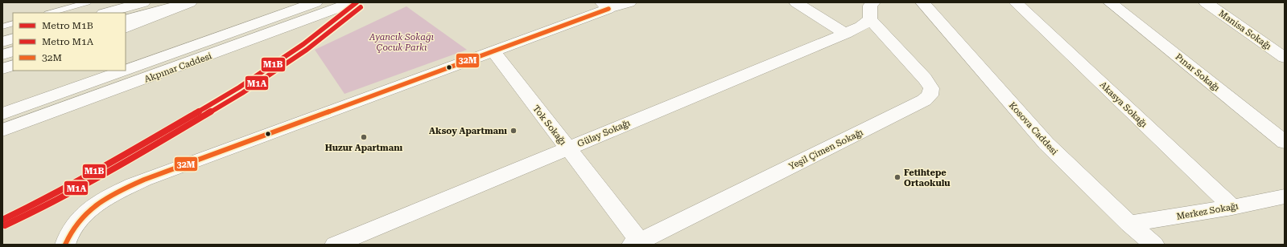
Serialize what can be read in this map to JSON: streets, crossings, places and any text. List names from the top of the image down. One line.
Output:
{"streets":{"street":["Manisa Sokağı","Akpınar Caddesi","Pınar Sokağı","Akasya Sokağı","Tok Sokağı","Kosova Caddesi","Gülay Sokağı","Yeşil Çimen Sokağı","Merkez Sokağı"]},"crossings":[["Akasya Sokağı","Merkez Sokağı"],["Tok Sokağı","Gülay Sokağı"],["Tok Sokağı","Yeşil Çimen Sokağı"],["Kosova Caddesi","Merkez Sokağı"],["Gülay Sokağı","Yeşil Çimen Sokağı"]],"parks":["Ayancık Sokağı Çocuk Parkı"],"places":["Aksoy Apartmanı","Huzur Apartmanı","Fetihtepe Ortaokulu"],"lines":["metro line M1B","metro line M1A","transit line 32M"],"legend":["Metro M1B","Metro M1A","32M"]}
